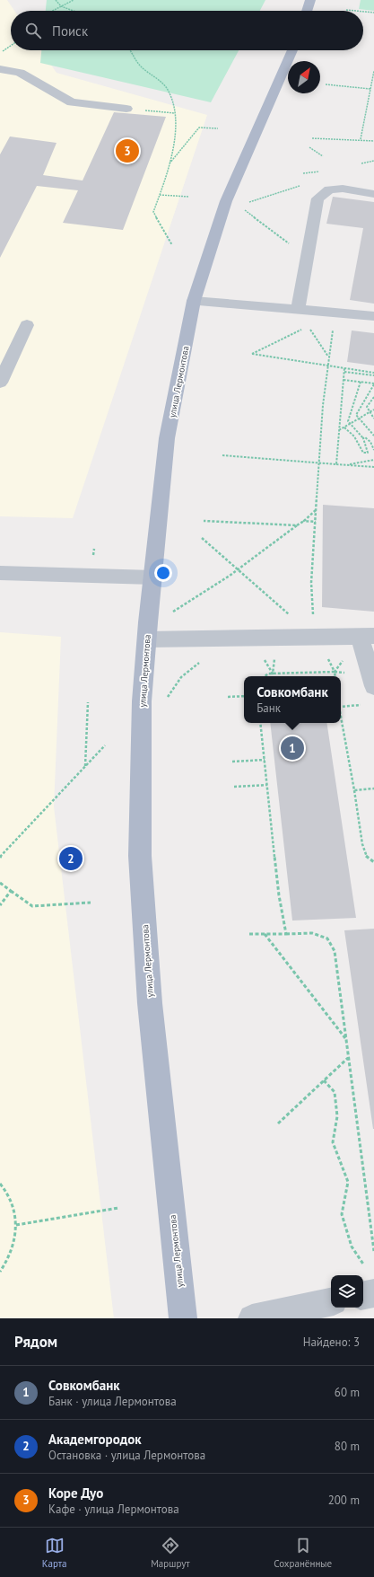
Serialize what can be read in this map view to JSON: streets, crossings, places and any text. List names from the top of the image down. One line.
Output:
{"streets":{"main road":["улица Лермонтова"]},"north":"top right","page":{"search":"Поиск","pins":["3","1","2"],"popup":["Совкомбанк","Банк"],"heading":["Рядом","Найдено: 3"],"list":[{"mark":"1","name":"Совкомбанк","note":"Банк · улица Лермонтова","value":"60 m"},{"mark":"2","name":"Академгородок","note":"Остановка · улица Лермонтова","value":"80 m"},{"mark":"3","name":"Коре Дуо","note":"Кафе · улица Лермонтова","value":"200 m"}],"nav":["Карта","Маршрут","Сохранённые"]}}
